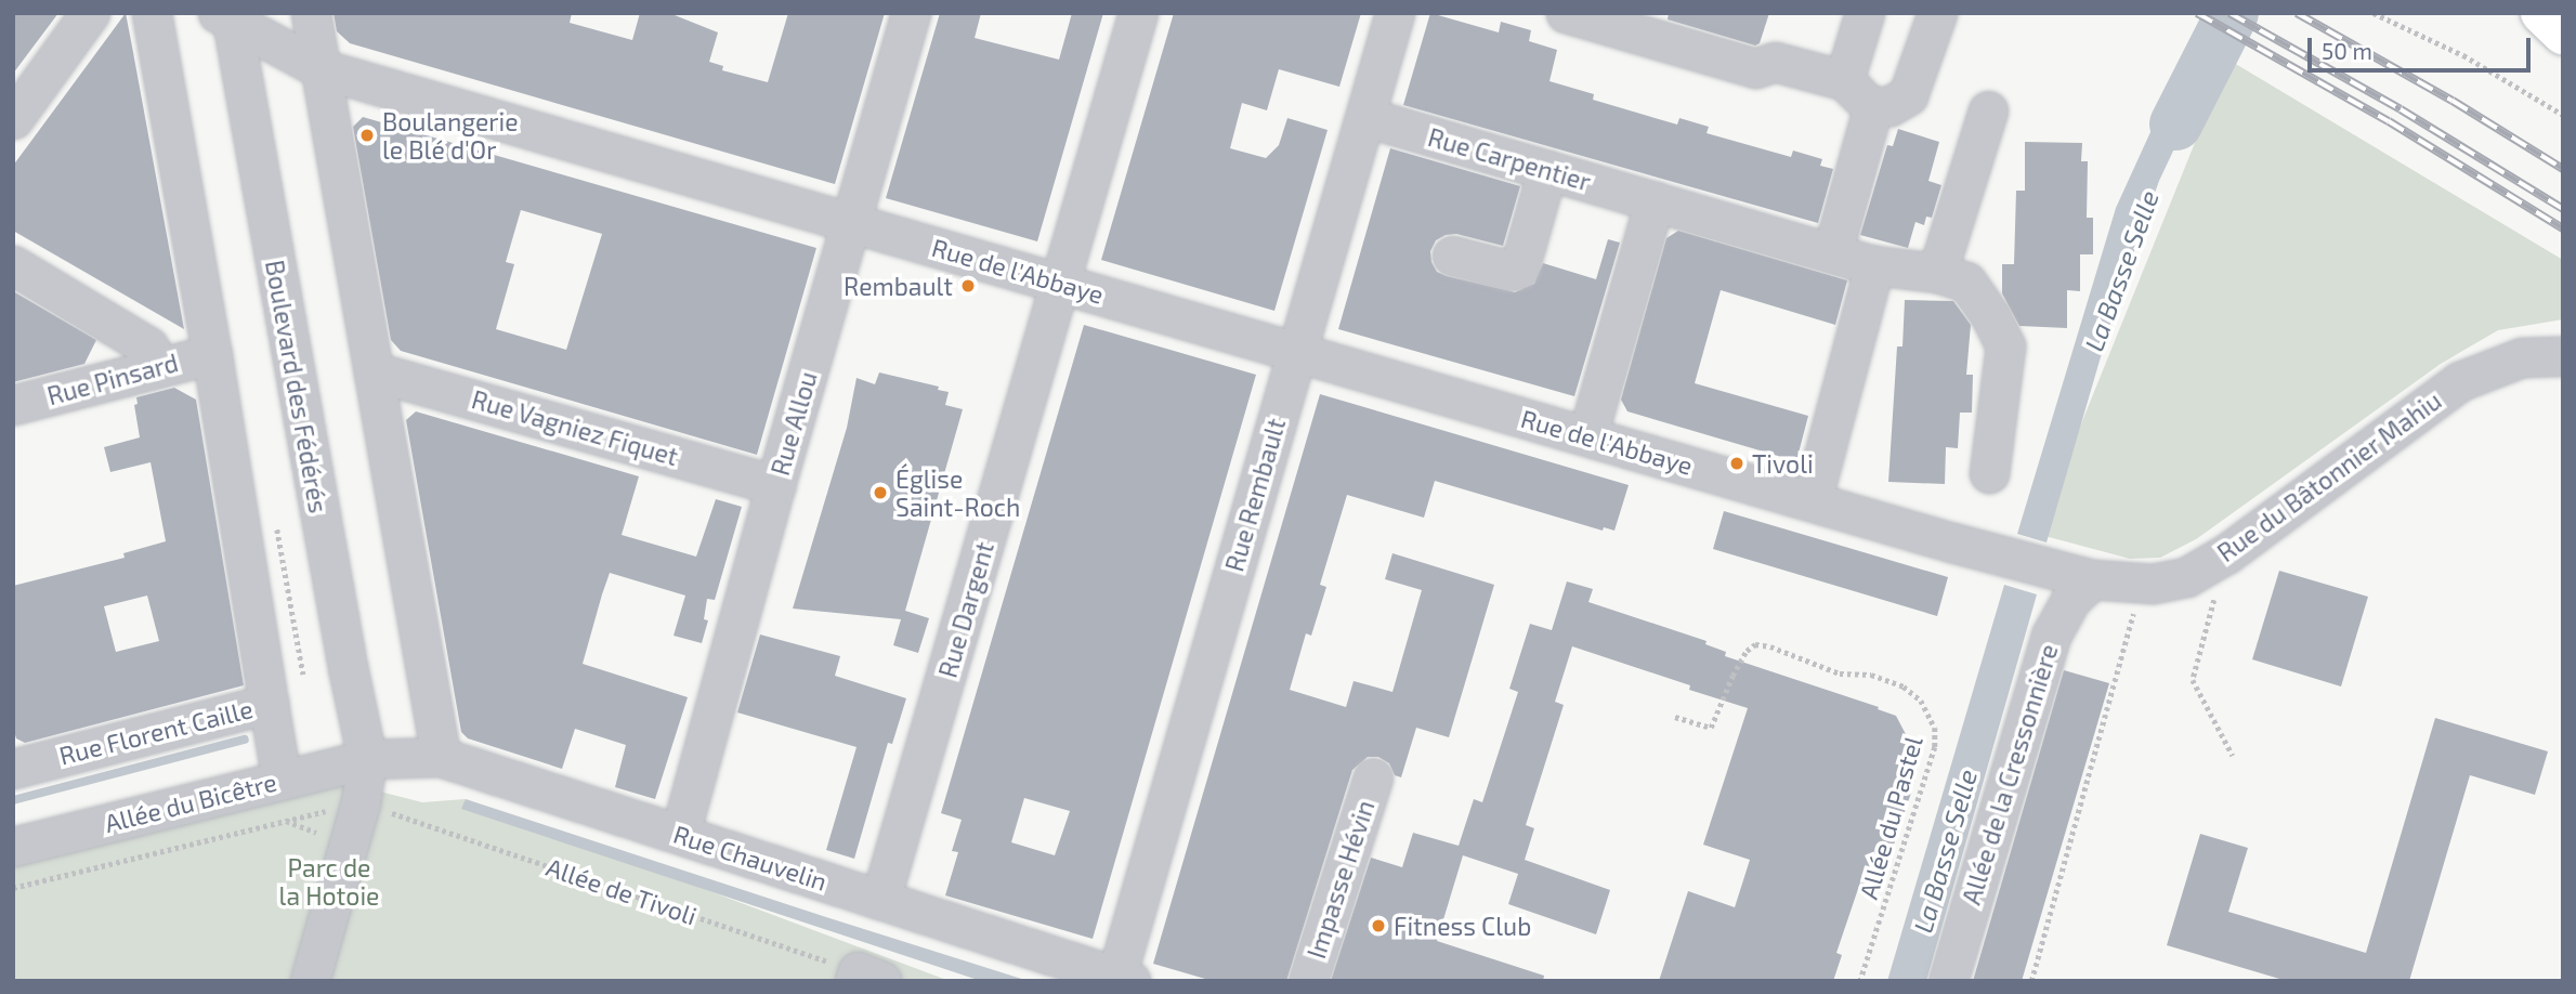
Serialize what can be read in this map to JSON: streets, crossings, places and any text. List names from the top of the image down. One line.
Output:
{"streets":{"street":["Rue Carpentier","Rue de l'Abbaye","Rue Pinsard","Boulevard des Fédérés","Rue Allou","Rue Vagniez Fiquet","Rue du Bâtonnier Mahiu","Rue Rembault","Rue Dargent","Rue Florent Caille","Allée de la Cressonnière","Allée du Bicêtre","Rue Chauvelin","Impasse Hévin"],"path":["Allée du Pastel","Allée de Tivoli"]},"crossings":[["Rue Carpentier","Rue Rembault"],["Rue de l'Abbaye","Boulevard des Fédérés"],["Rue de l'Abbaye","Rue Allou"],["Rue de l'Abbaye","Rue du Bâtonnier Mahiu"],["Rue de l'Abbaye","Rue Rembault"],["Rue de l'Abbaye","Rue Dargent"],["Rue de l'Abbaye","Allée de la Cressonnière"],["Boulevard des Fédérés","Allée du Bicêtre"],["Boulevard des Fédérés","Rue Chauvelin"],["Rue Allou","Rue Vagniez Fiquet"],["Rue Allou","Rue Chauvelin"],["Rue du Bâtonnier Mahiu","Allée de la Cressonnière"],["Rue Rembault","Rue Chauvelin"],["Rue Dargent","Rue Chauvelin"],["Rue Florent Caille","Allée du Bicêtre"],["Allée du Bicêtre","Rue Chauvelin"]],"water":["La Basse Selle"],"parks":["Parc de la Hotoie"],"places":["Boulangerie le Blé d'Or","Rembault","Tivoli","Église Saint-Roch","Fitness Club"],"scale_bar":"50 m"}
